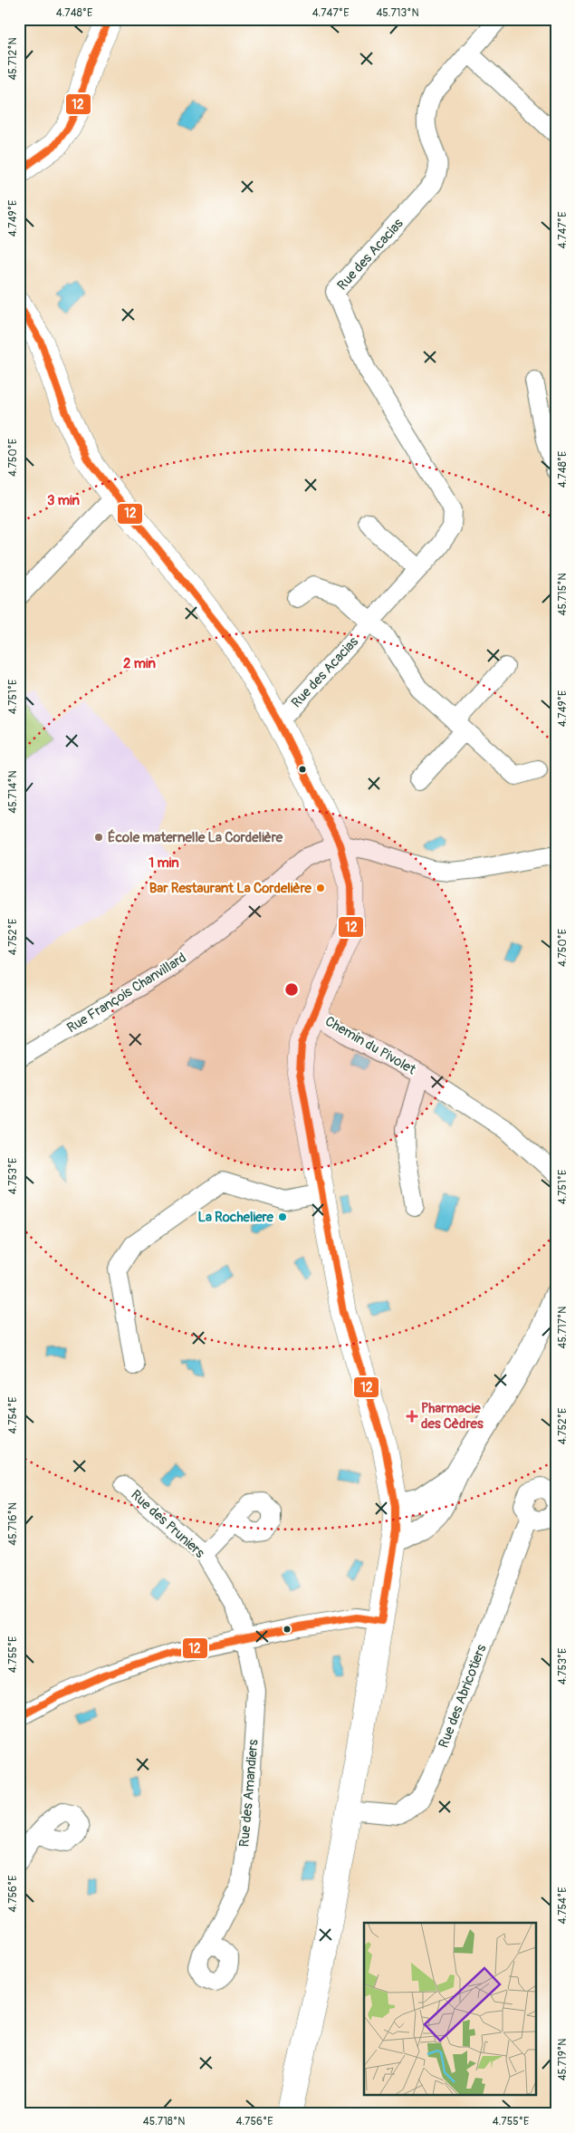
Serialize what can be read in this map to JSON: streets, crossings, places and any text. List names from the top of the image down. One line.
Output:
{"streets":{"street":["Rue des Acacias","Rue François Chanvillard","Chemin du Pivolet","Rue des Pruniers","Rue des Abricotiers","Rue des Amandiers"]},"crossings":[["Rue des Pruniers","Rue des Amandiers"]],"places":{"other":["École maternelle La Cordelière","Bar Restaurant La Cordelière","La Rocheliere"],"health":["Pharmacie des Cèdres"]},"lines":["transit line 12"],"coordinates":["4.748°E","4.747°E","45.713°N","45.712°N","4.749°E","4.750°E","45.715°N","4.751°E","45.714°N","4.752°E","4.753°E","45.717°N","4.754°E","45.716°N","4.755°E","4.756°E","45.719°N","45.718°N"],"rings":["3 min","2 min","1 min"]}
